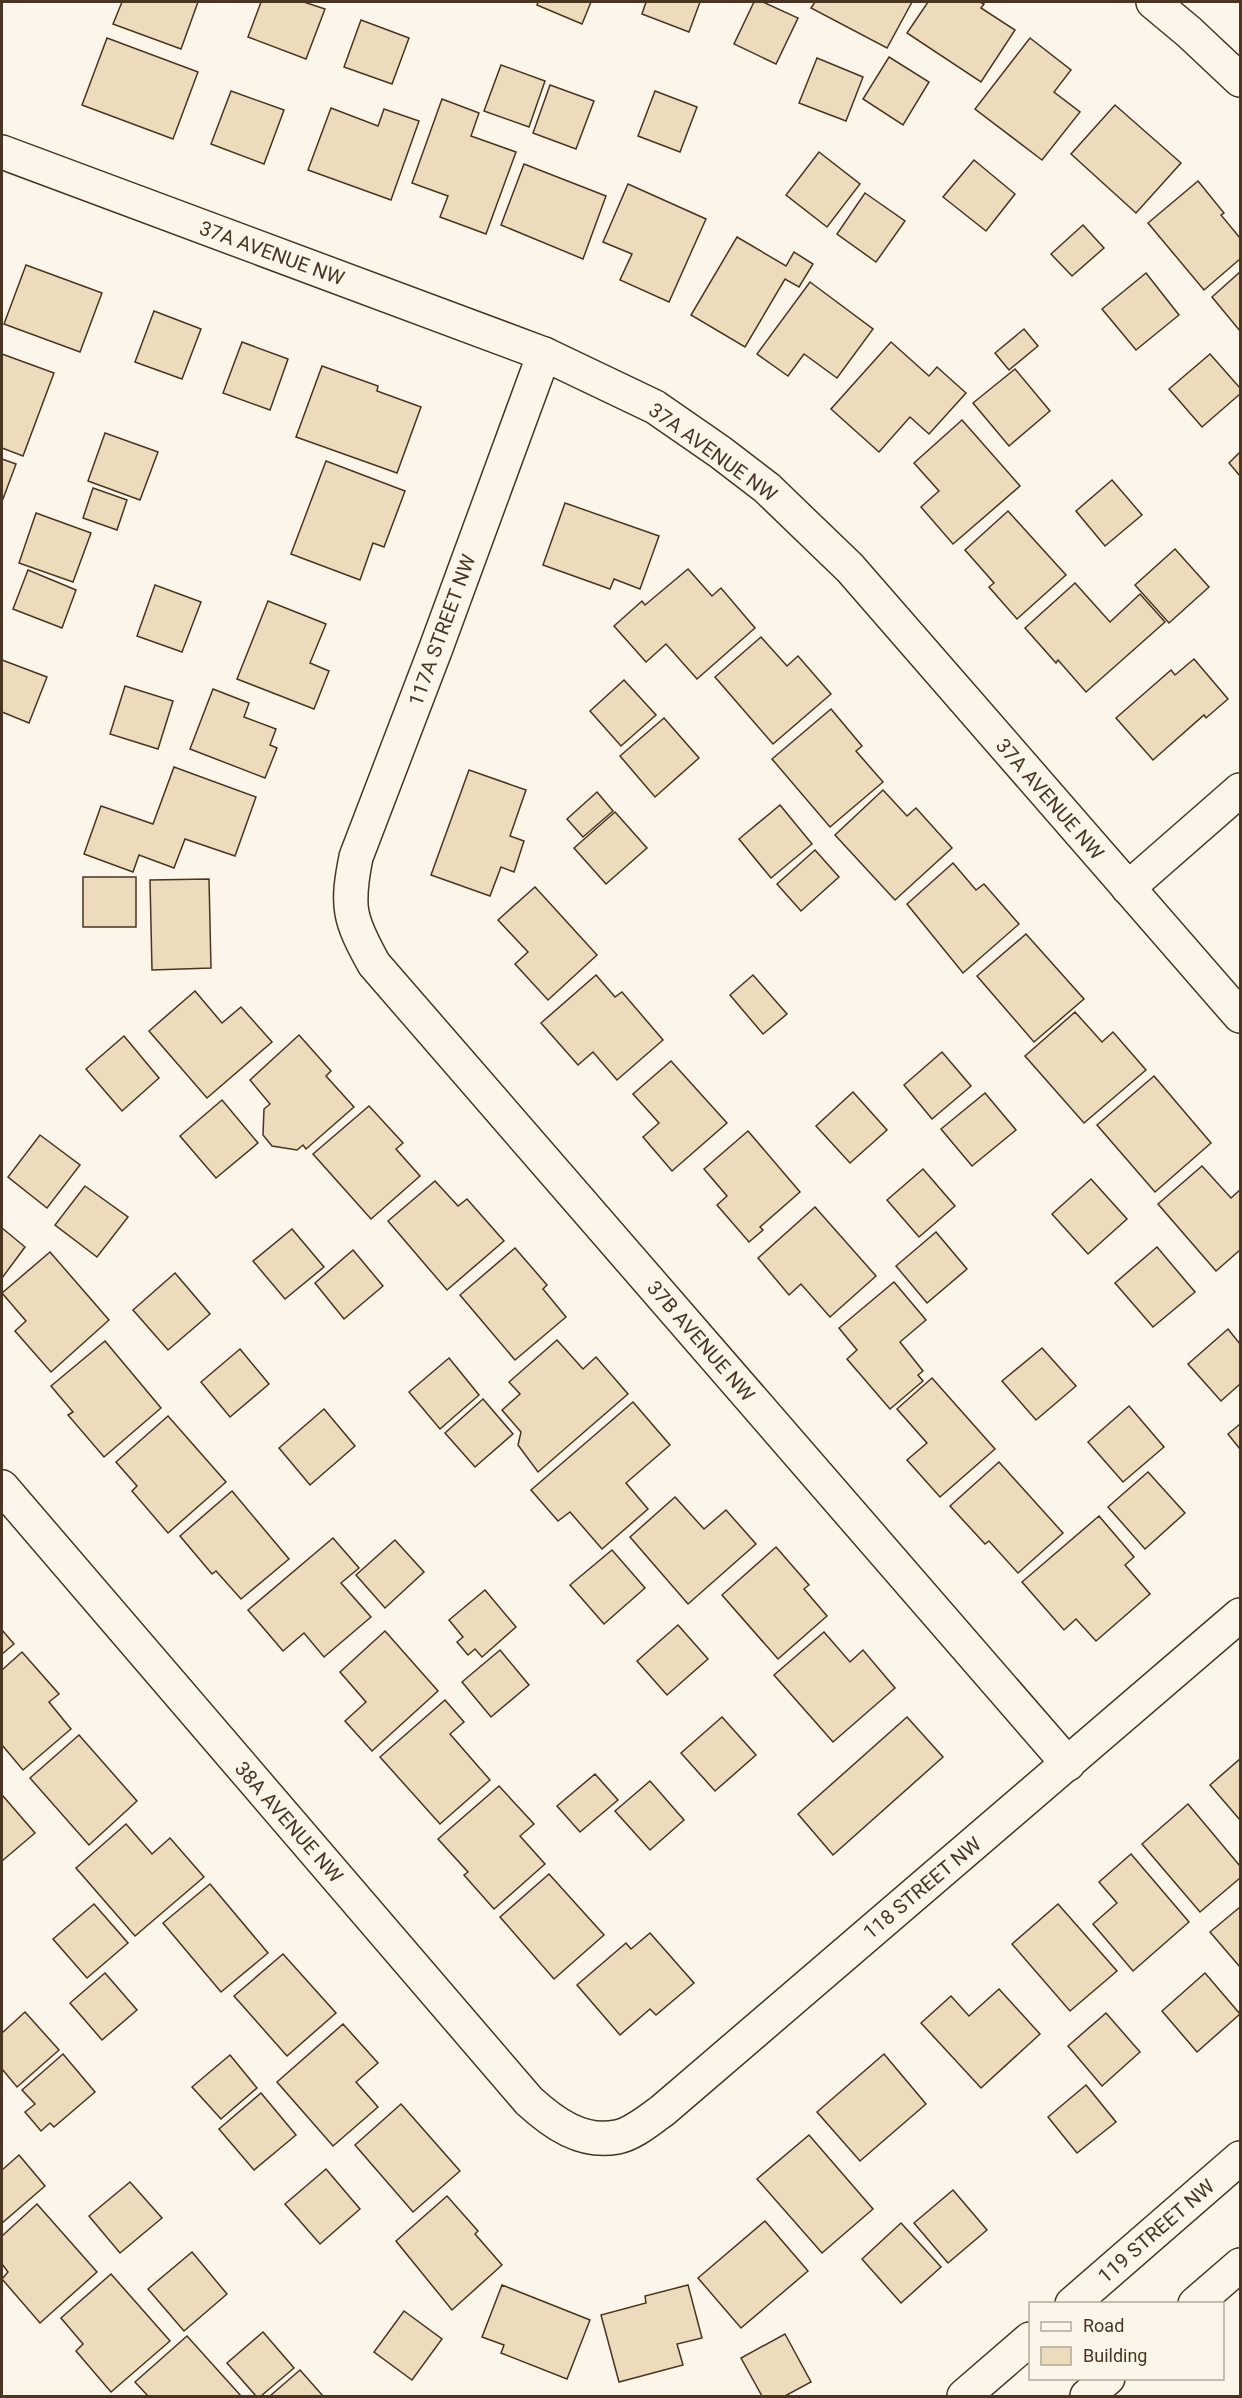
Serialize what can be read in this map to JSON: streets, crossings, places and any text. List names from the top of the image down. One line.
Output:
{"streets":{"street":["37A AVENUE NW","117A STREET NW","37B AVENUE NW","38A AVENUE NW","118 STREET NW","119 STREET NW"]},"crossings":[["37A AVENUE NW","117A STREET NW"],["117A STREET NW","37B AVENUE NW"],["37B AVENUE NW","118 STREET NW"],["38A AVENUE NW","118 STREET NW"]],"legend":["Road","Building"]}
